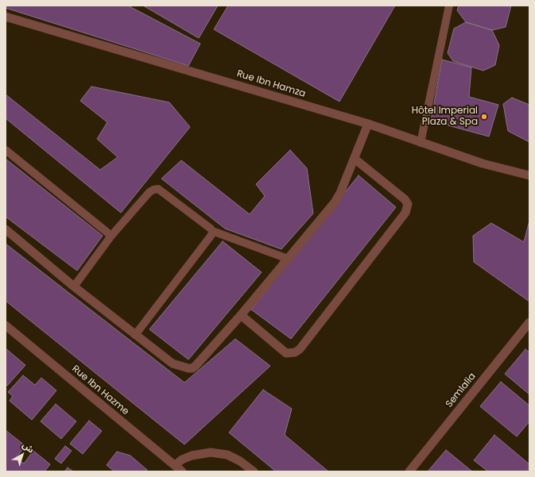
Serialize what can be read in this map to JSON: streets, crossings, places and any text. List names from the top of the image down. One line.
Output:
{"streets":{"street":["Rue Ibn Hamza","Rue Ibn Hazme","Semlalia"]},"places":["Hôtel Imperial Plaza & Spa"],"north":"top right"}
